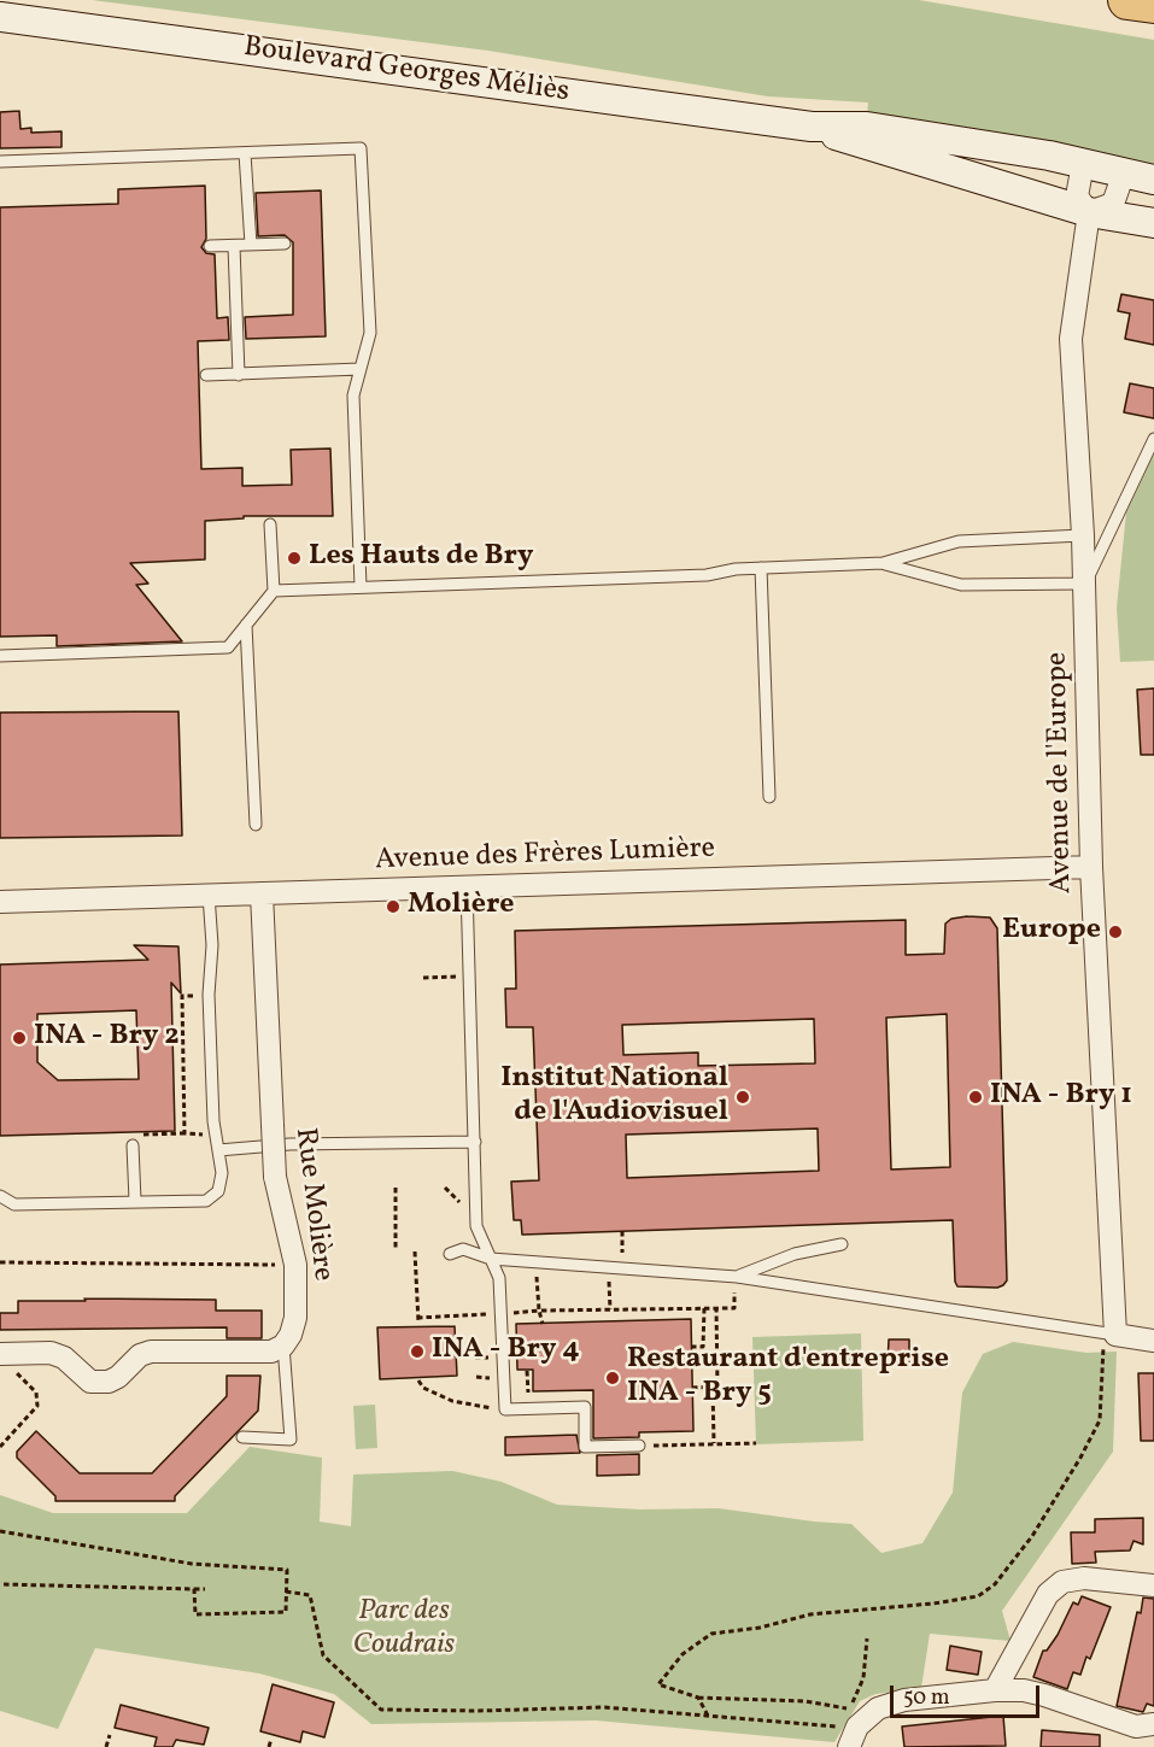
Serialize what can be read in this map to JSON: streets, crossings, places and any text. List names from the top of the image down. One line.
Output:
{"streets":{"main road":["Boulevard Georges Méliès"],"street":["Avenue de l'Europe","Avenue des Frères Lumière","Rue Molière"]},"crossings":[["Boulevard Georges Méliès","Avenue de l'Europe"],["Avenue de l'Europe","Avenue des Frères Lumière"],["Avenue des Frères Lumière","Rue Molière"]],"parks":["Parc des Coudrais"],"places":["Les Hauts de Bry","Molière","Europe","INA - Bry 2","Institut National de l'Audiovisuel","INA - Bry 1","INA - Bry 4","Restaurant d'entreprise INA - Bry 5"],"scale_bar":"50 m"}
